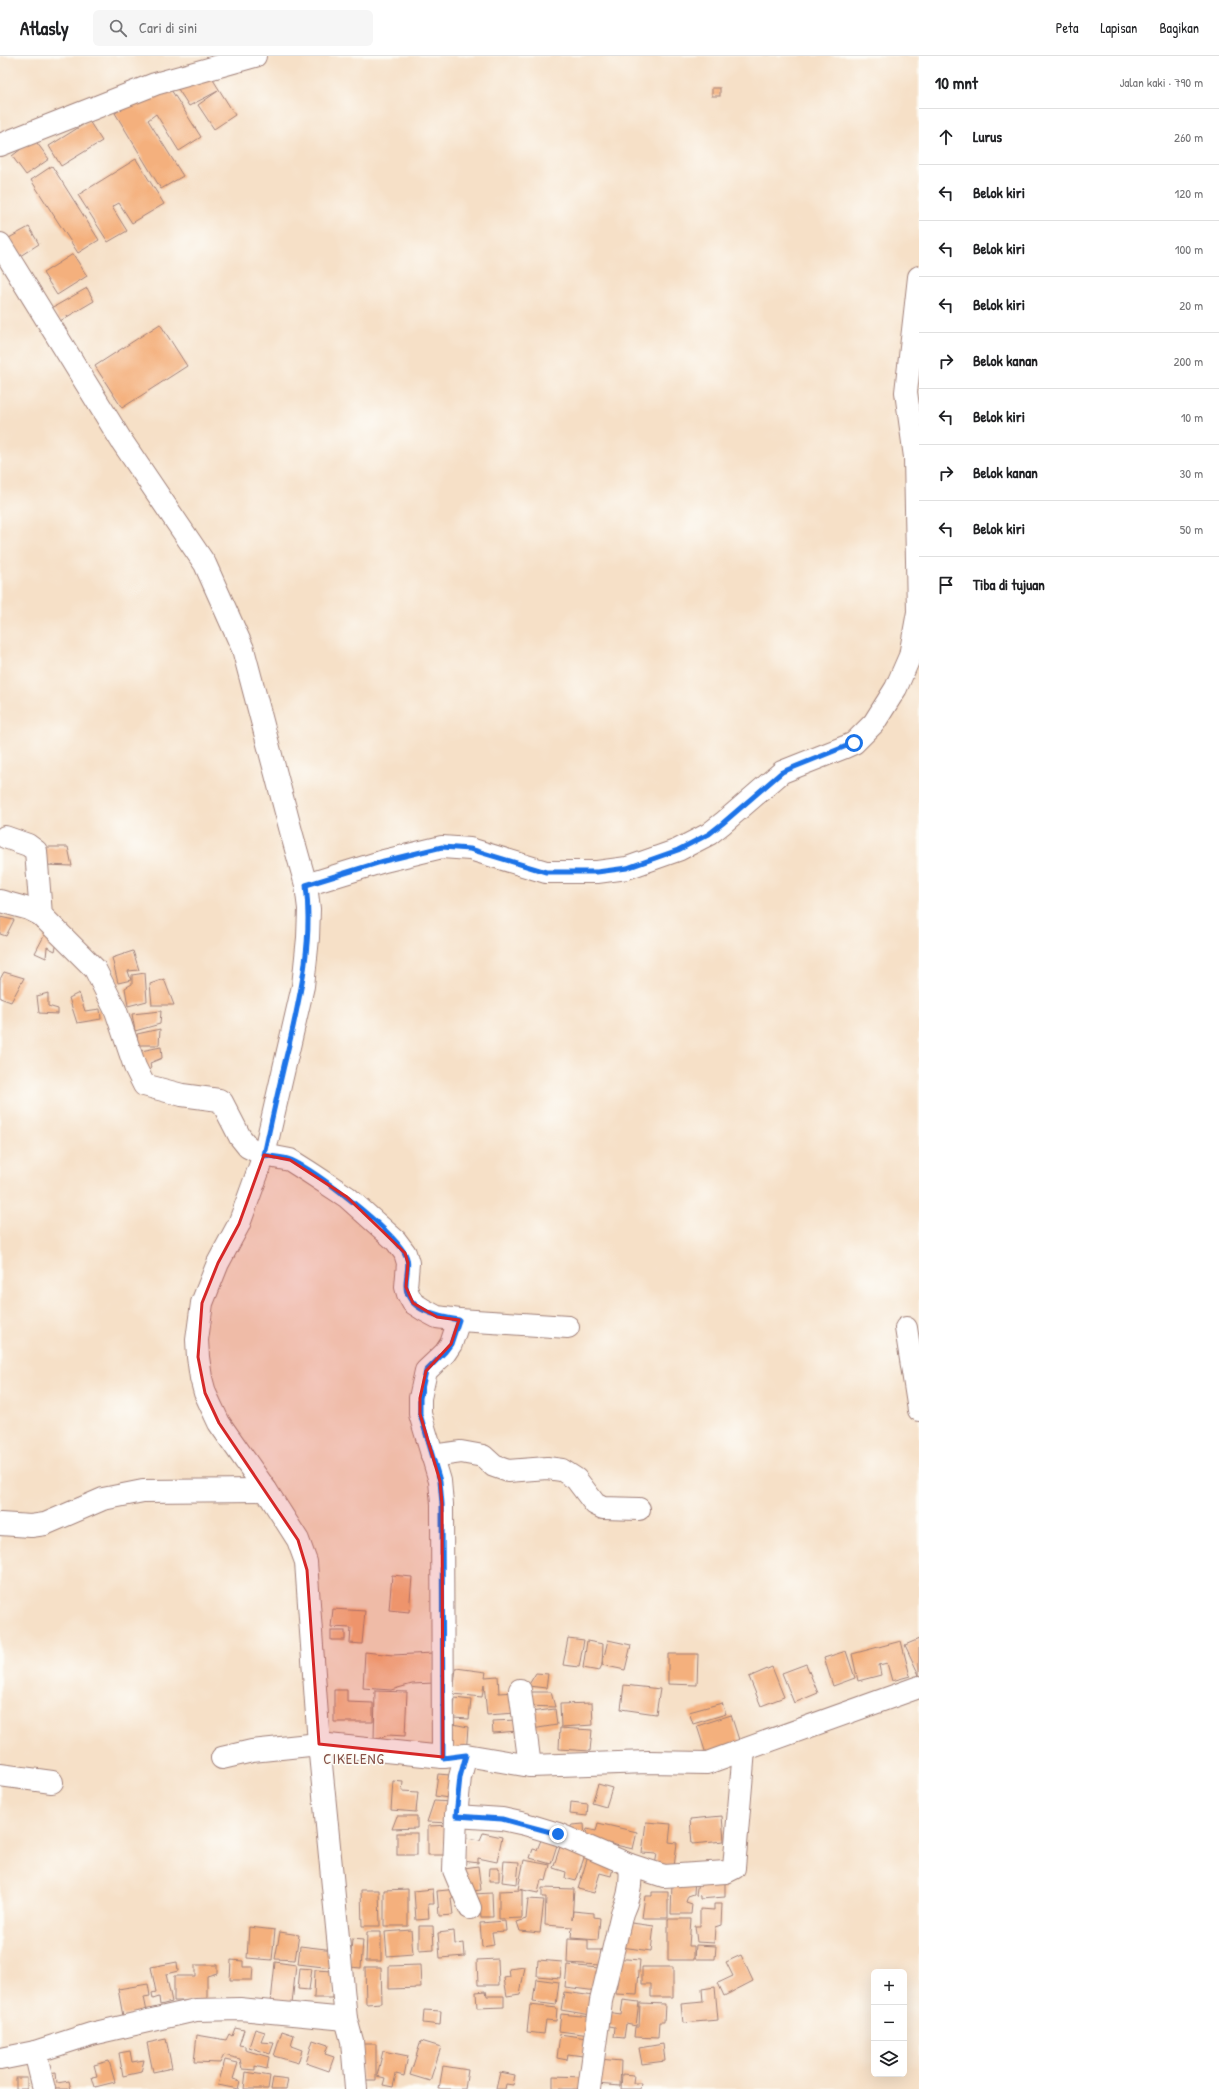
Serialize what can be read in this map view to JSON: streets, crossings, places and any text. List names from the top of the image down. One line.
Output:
{"districts":["CIKELENG"],"page":{"header":"Atlasly","search":"Cari di sini","nav":["Peta","Lapisan","Bagikan"],"heading":["10 mnt","Jalan kaki · 790 m"],"list":[["Lurus","260 m"],["Belok kiri","120 m"],["Belok kiri","100 m"],["Belok kiri","20 m"],["Belok kanan","200 m"],["Belok kiri","10 m"],["Belok kanan","30 m"],["Belok kiri","50 m"],"Tiba di tujuan"],"map_buttons":["+","−"]}}
